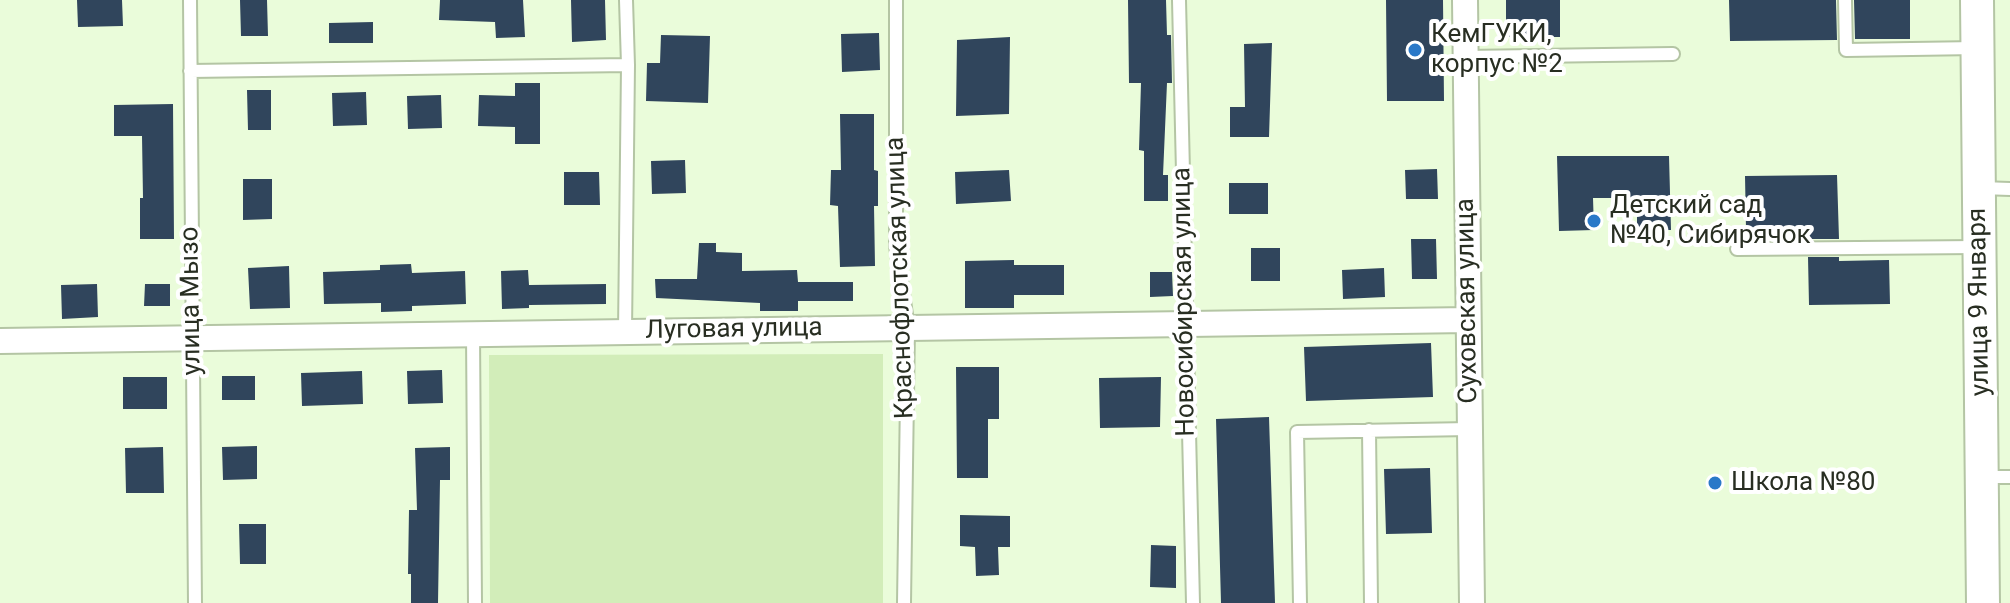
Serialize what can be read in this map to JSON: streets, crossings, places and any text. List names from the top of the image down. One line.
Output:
{"streets":{"street":["Суховская улица","улица 9 Января","Луговая улица"],"lane":["Краснофлотская улица","улица Мызо","Новосибирская улица"]},"crossings":[["Краснофлотская улица","Луговая улица"],["улица Мызо","Луговая улица"],["Суховская улица","Луговая улица"],["Новосибирская улица","Луговая улица"]],"places":["КемГУКИ, корпус №2","Детский сад №40, Сибирячок","Школа №80"]}
